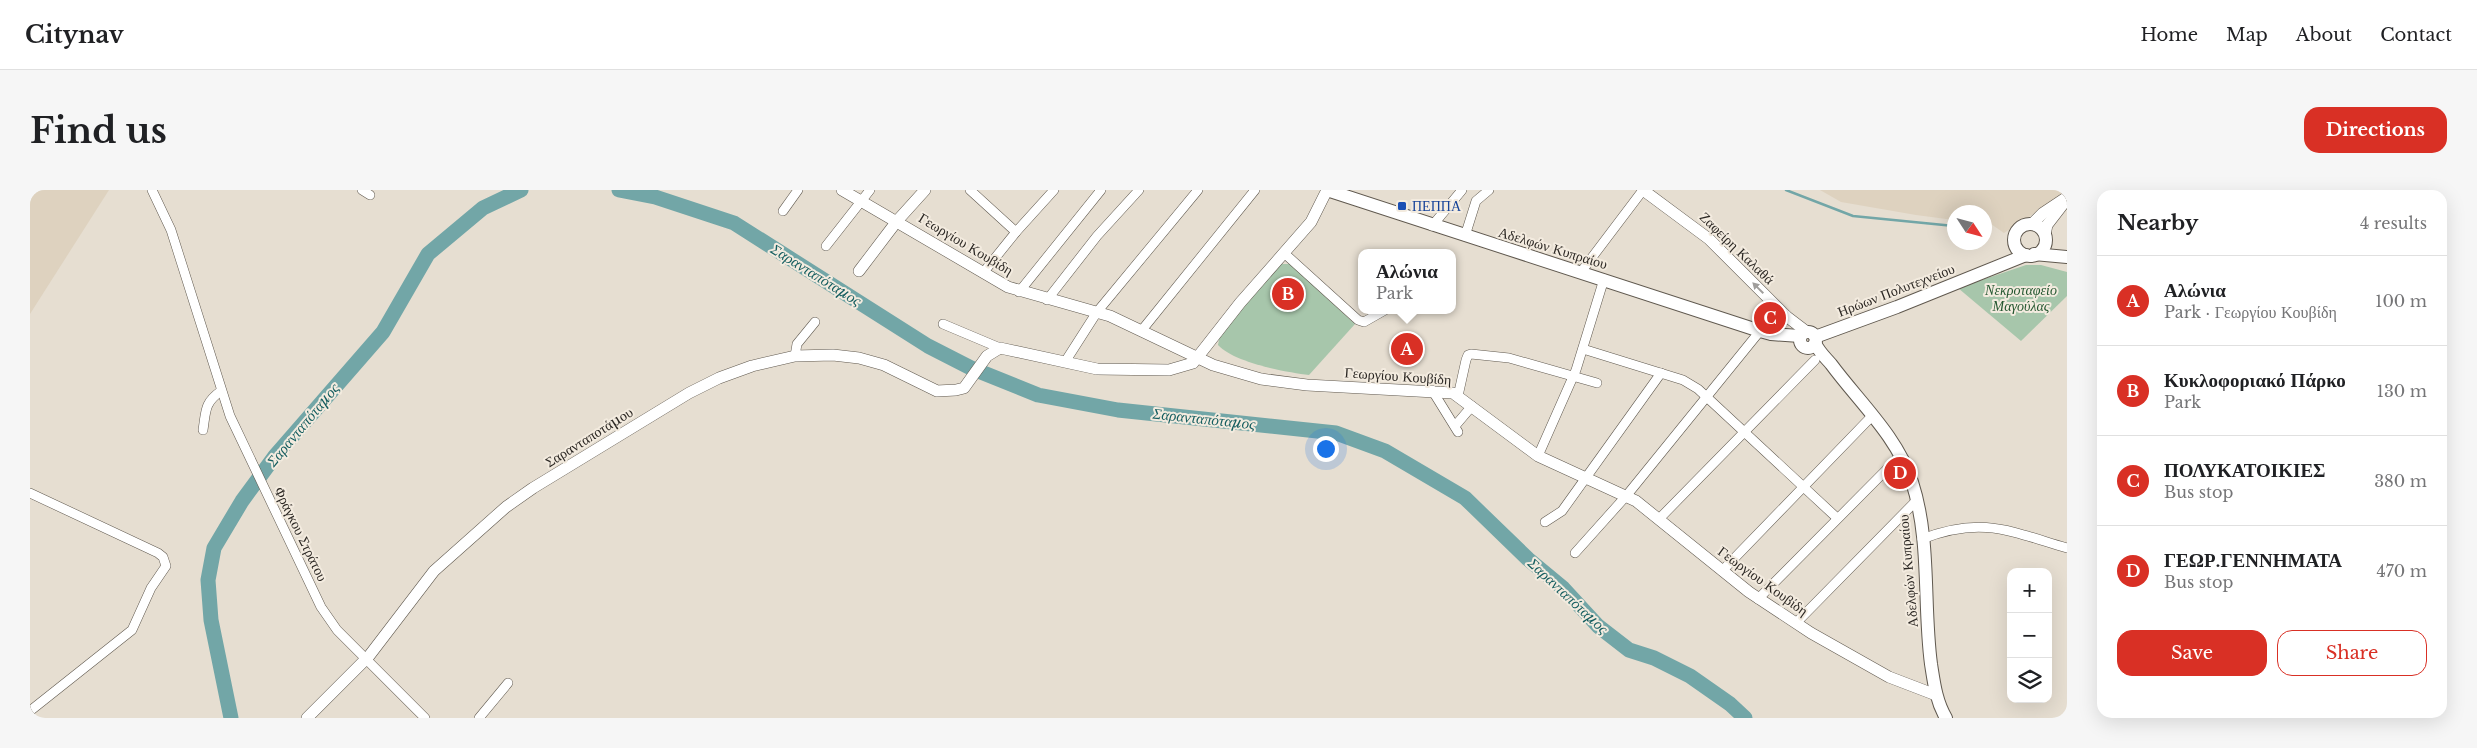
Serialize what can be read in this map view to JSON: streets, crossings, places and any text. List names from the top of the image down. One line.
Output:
{"streets":{"main road":["Αδελφών Κυπραίου","Ηρώων Πολυτεχνείου"],"street":["Γεωργίου Κουβίδη","Ζαφείρη Καλαθά","Σαρανταποτάμου","Φράγκου Στράτου"]},"crossings":[["Γεωργίου Κουβίδη","Αδελφών Κυπραίου"],["Αδελφών Κυπραίου","Ζαφείρη Καλαθά"],["Αδελφών Κυπραίου","Ηρώων Πολυτεχνείου"],["Ζαφείρη Καλαθά","Ηρώων Πολυτεχνείου"],["Σαρανταποτάμου","Φράγκου Στράτου"]],"one_way":["Ζαφείρη Καλαθά"],"water":["Σαρανταπόταμος"],"parks":["Νεκροταφείο Μαγούλας"],"places":{"transit":["ΠΕΠΠΑ"]},"north":"bottom right","page":{"header":"Citynav","nav":["Home","Map","About","Contact"],"buttons":["Directions",["Save","Share"]],"title":"Find us","heading":["Nearby","4 results"],"popup":["Αλώνια","Park"],"list":[{"mark":"A","name":"Αλώνια","note":"Park · Γεωργίου Κουβίδη","value":"100 m"},{"mark":"B","name":"Κυκλοφοριακό Πάρκο","note":"Park","value":"130 m"},{"mark":"C","name":"ΠΟΛΥΚΑΤΟΙΚΙΕΣ","note":"Bus stop","value":"380 m"},{"mark":"D","name":"ΓΕΩΡ.ΓΕΝΝΗΜΑΤΑ","note":"Bus stop","value":"470 m"}],"pins":["B","C","A","D"],"map_buttons":["+","−"]}}
